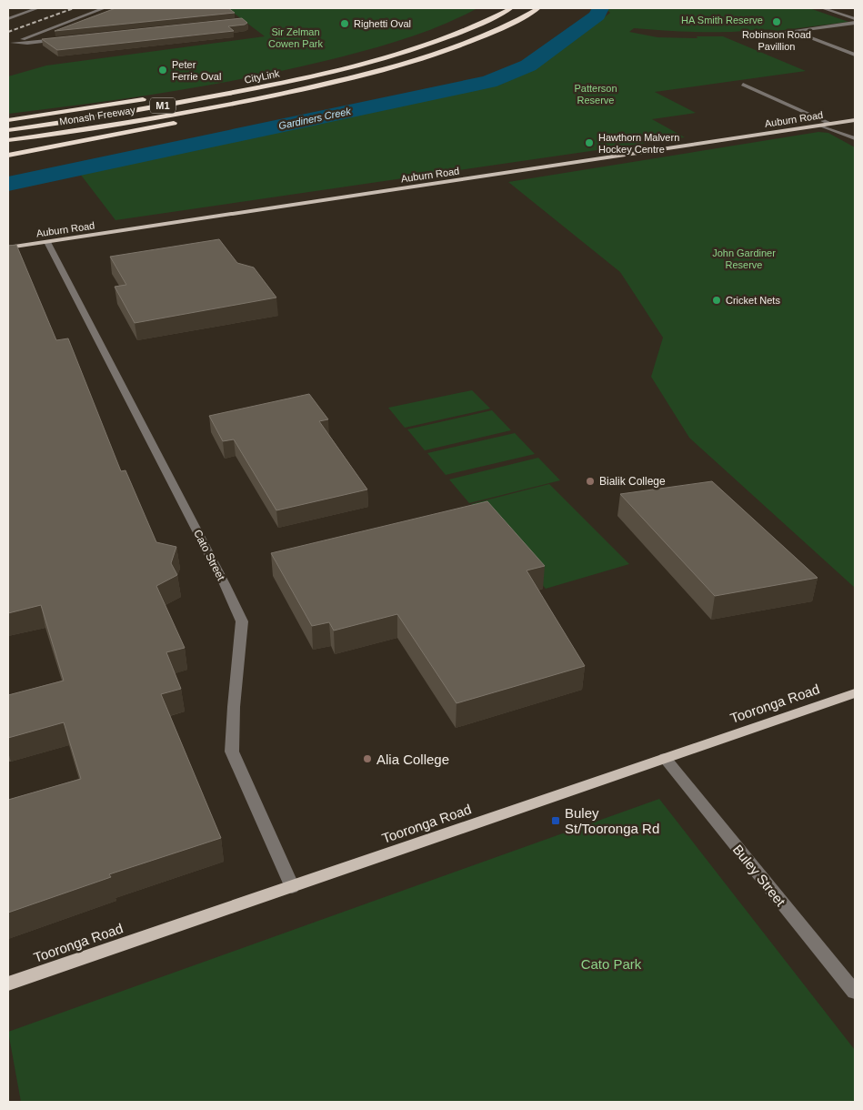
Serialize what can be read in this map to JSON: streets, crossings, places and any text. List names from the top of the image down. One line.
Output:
{"streets":{"highway":["CityLink","M1","Monash Freeway"],"main road":["Auburn Road","Tooronga Road"],"street":["Cato Street","Buley Street"]},"crossings":[["CityLink","Monash Freeway"],["Auburn Road","Cato Street"],["Cato Street","Tooronga Road"],["Tooronga Road","Buley Street"]],"water":["Gardiners Creek"],"parks":["HA Smith Reserve","Sir Zelman Cowen Park","Patterson Reserve","John Gardiner Reserve","Cato Park"],"places":{"other":["Robinson Road Pavillion","Righetti Oval","Peter Ferrie Oval","Hawthorn Malvern Hockey Centre","Cricket Nets","Bialik College","Alia College"],"transit":["Buley St/Tooronga Rd"]}}
